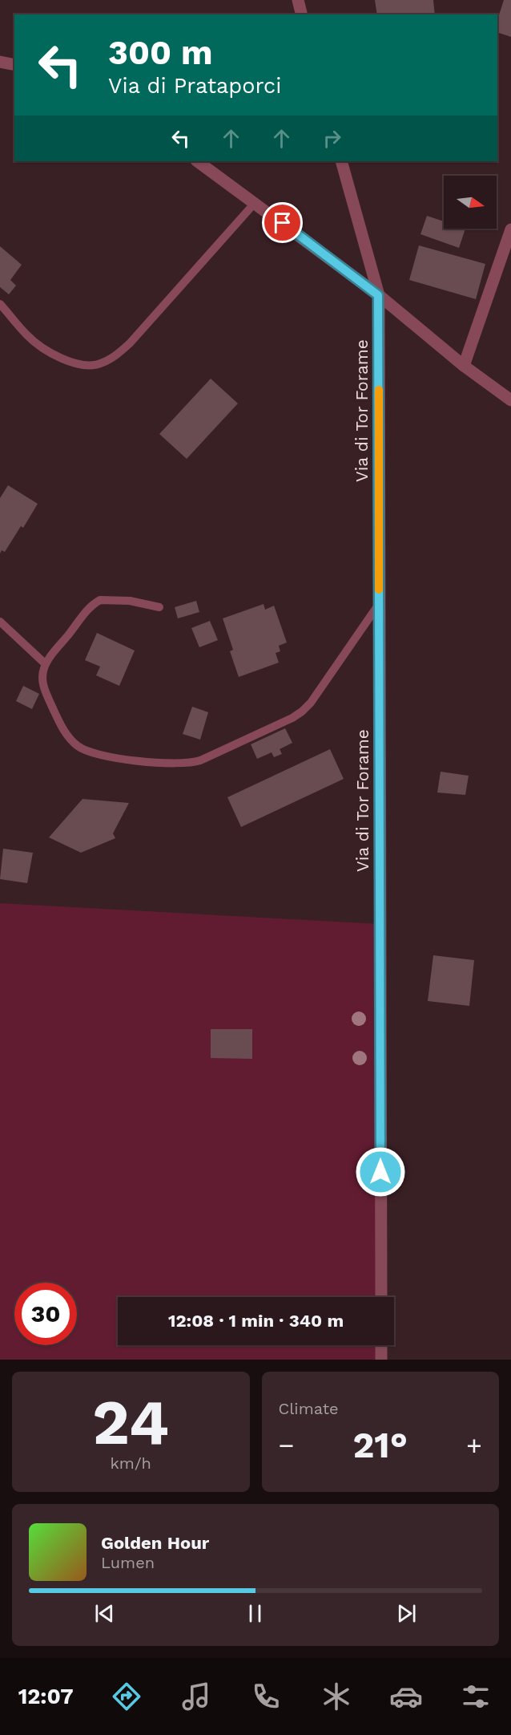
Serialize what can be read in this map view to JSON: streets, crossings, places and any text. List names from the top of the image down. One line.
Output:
{"streets":{"street":["Via di Tor Forame"]},"north":"right","page":{"turn":["300 m","Via di Prataporci"],"limit":"30","trip":"12:08 · 1 min · 340 m","tile":[["24","km/h"],"Climate"],"heat":["−","21°","+"],"song":["Golden Hour","Lumen"],"tabs":"12:07"}}
